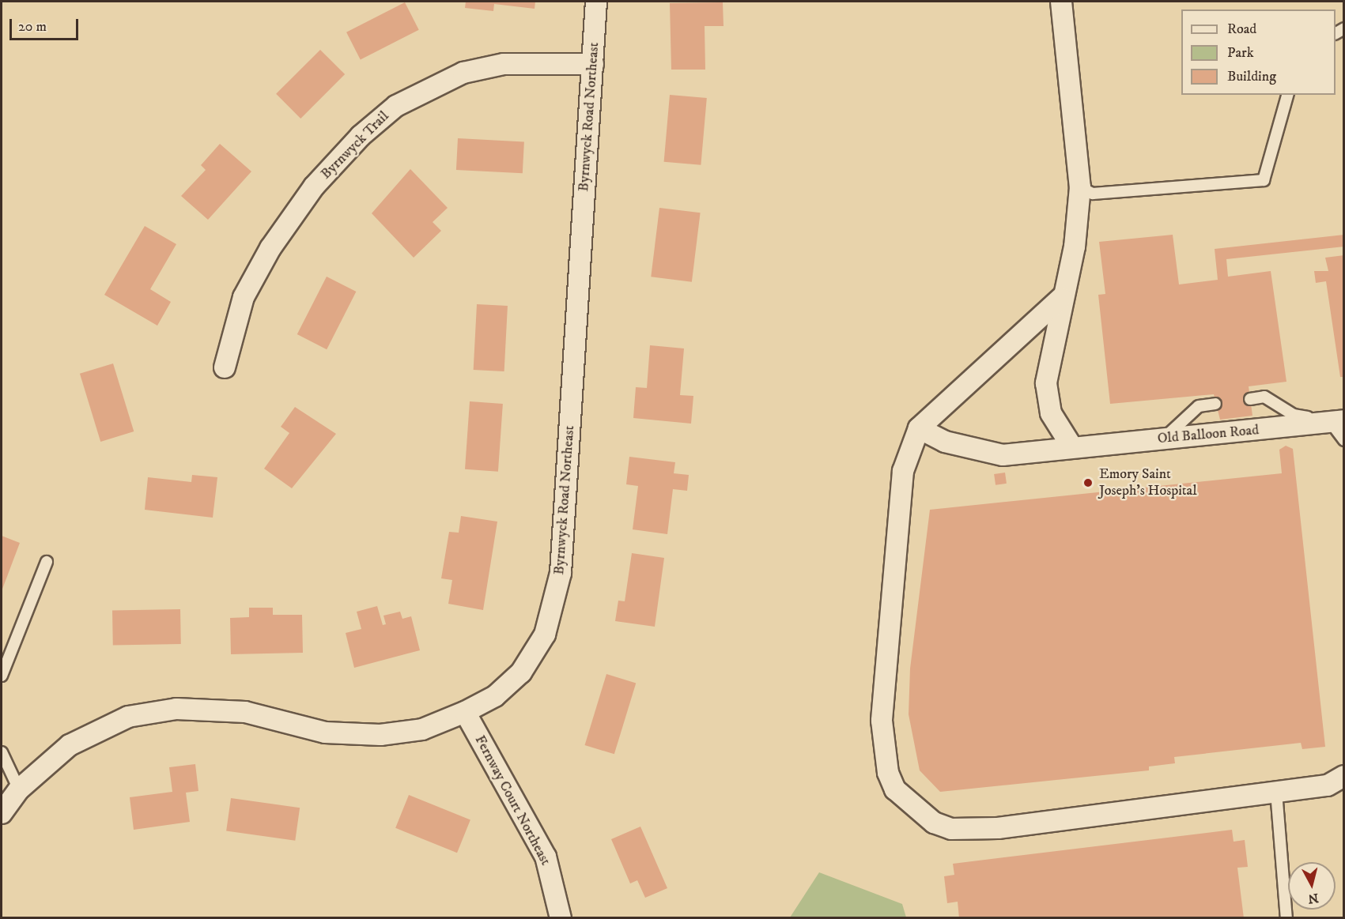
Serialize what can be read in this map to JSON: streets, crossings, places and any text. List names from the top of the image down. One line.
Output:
{"streets":{"street":["Byrnwyck Road Northeast","Byrnwyck Trail","Old Balloon Road","Fernway Court Northeast"]},"crossings":[["Byrnwyck Road Northeast","Byrnwyck Trail"],["Byrnwyck Road Northeast","Fernway Court Northeast"]],"places":["Emory Saint Joseph's Hospital"],"legend":["Road","Park","Building"],"scale_bar":"20 m","north":"bottom"}
